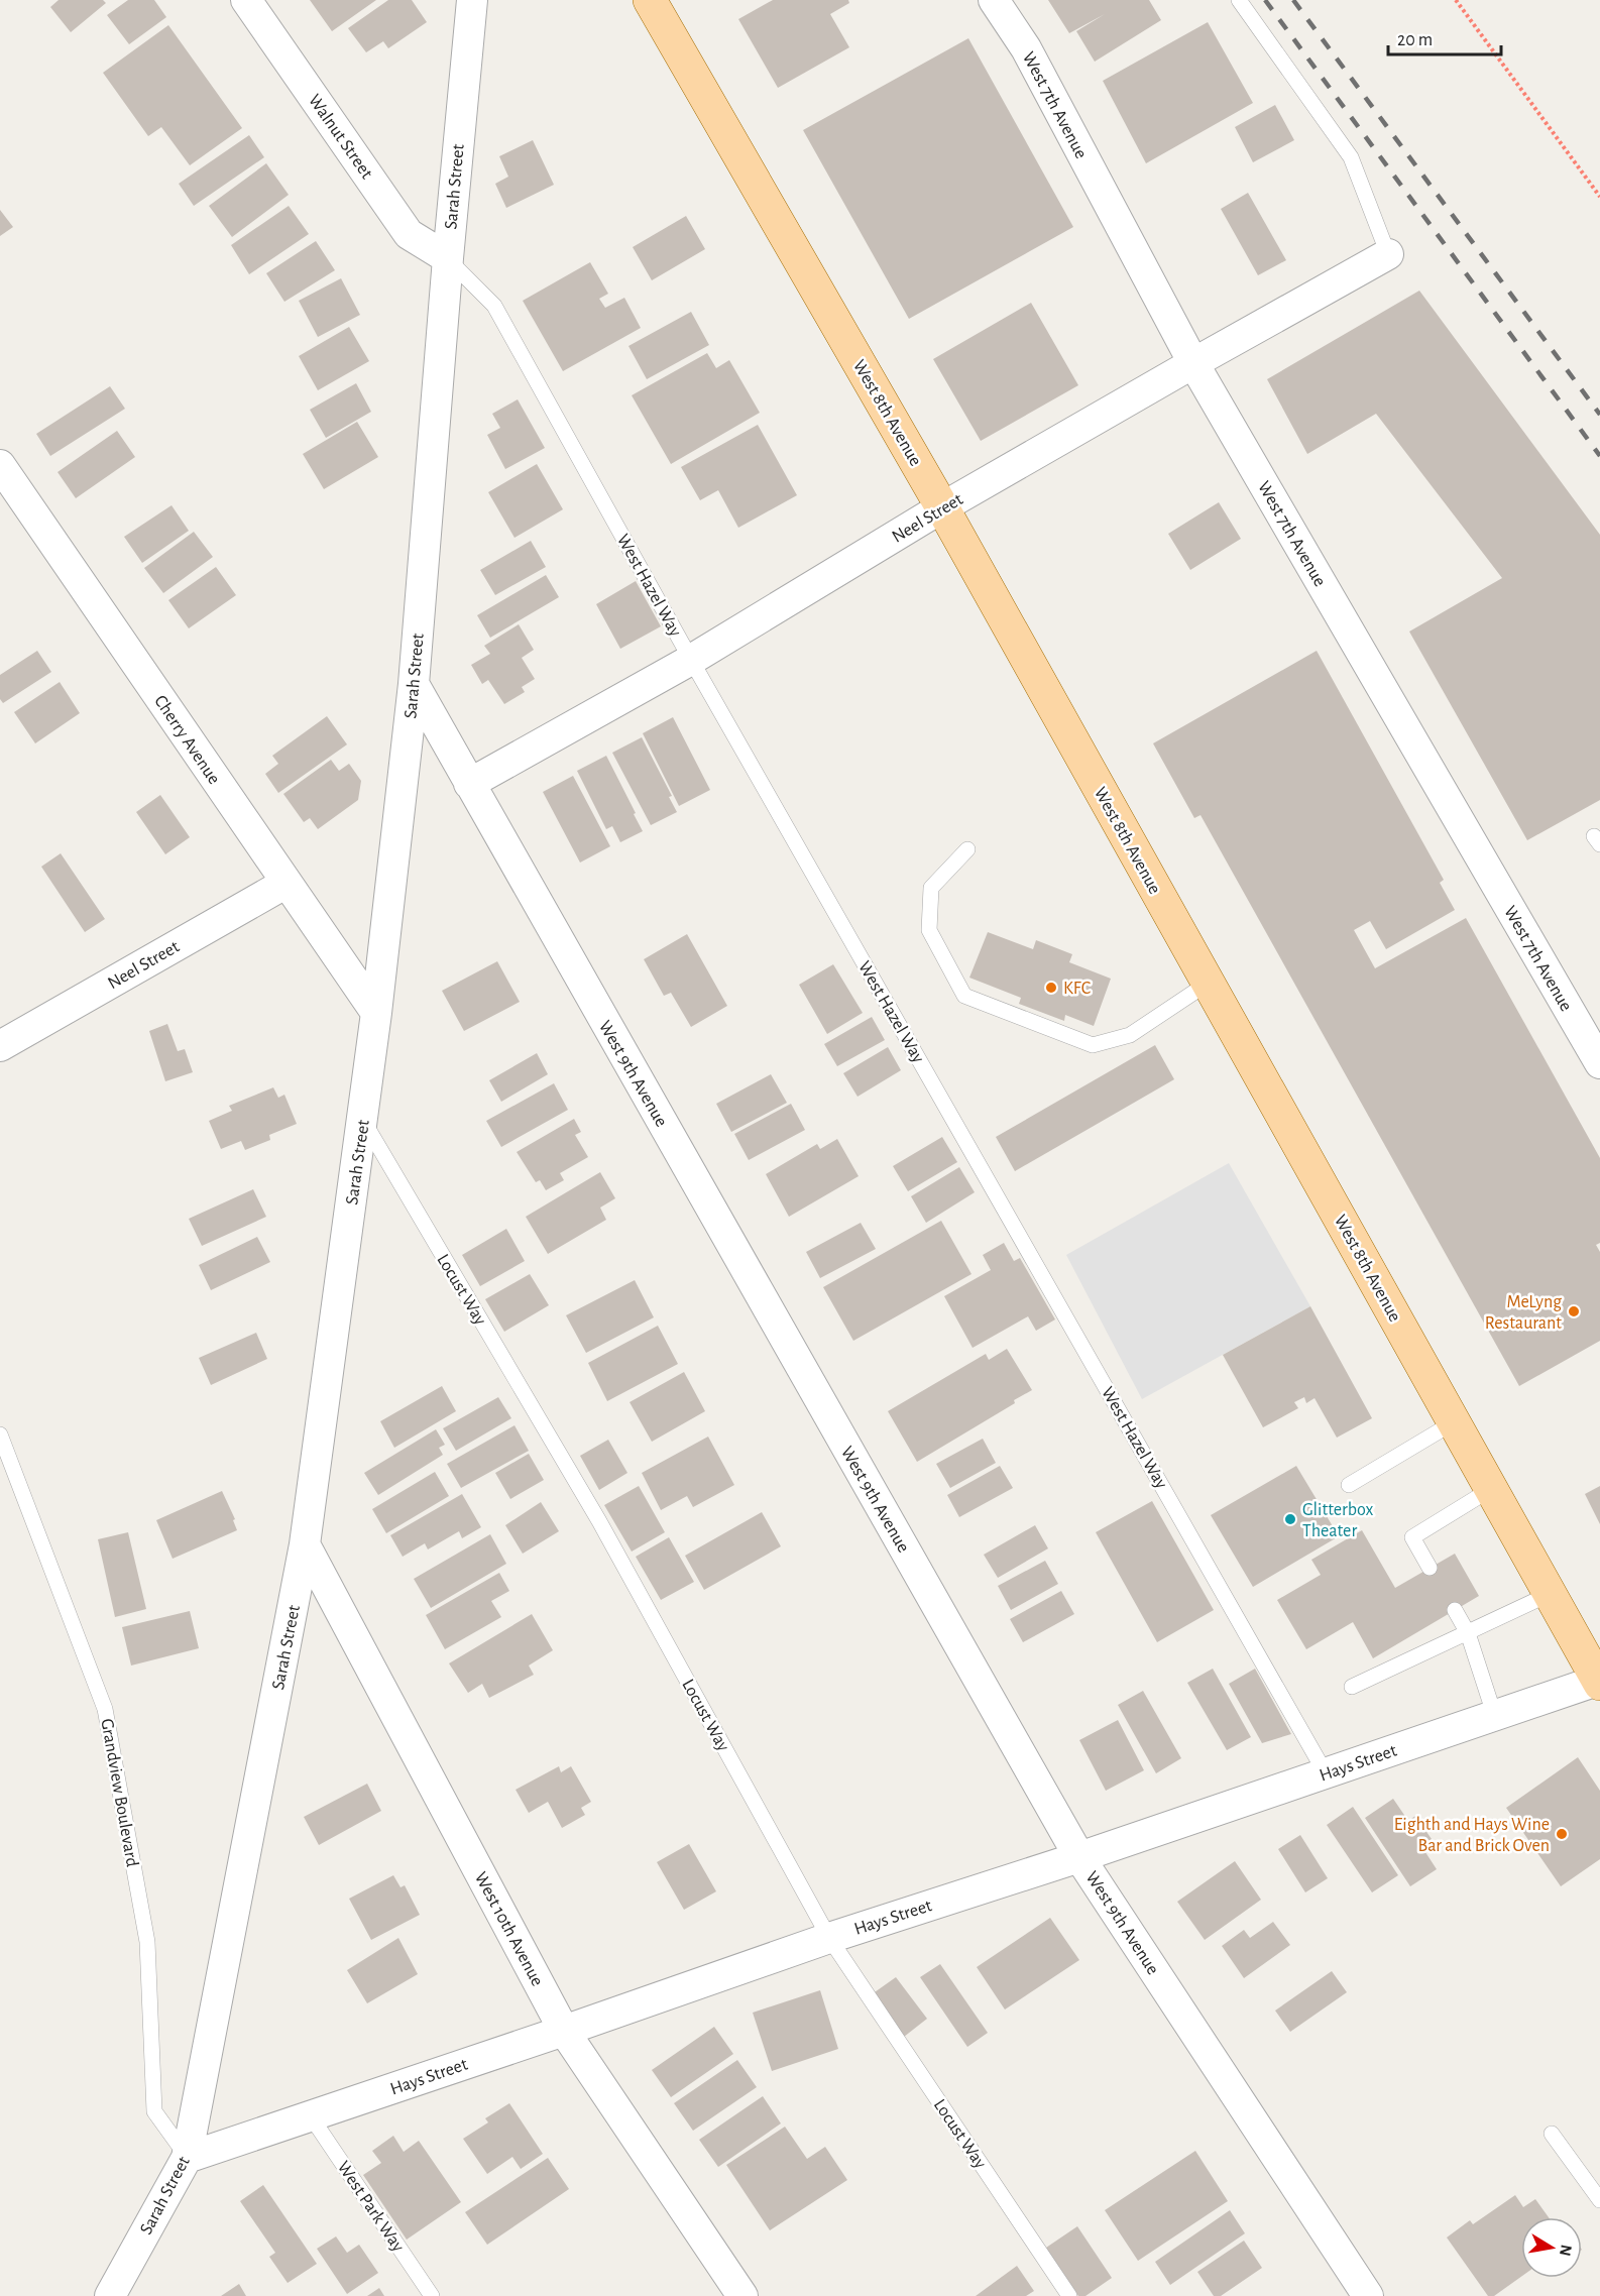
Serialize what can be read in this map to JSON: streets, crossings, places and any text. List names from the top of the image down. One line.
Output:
{"streets":{"main road":["West 8th Avenue"],"street":["West 7th Avenue","Walnut Street","Sarah Street","Neel Street","Cherry Avenue","West 9th Avenue","Hays Street","West 10th Avenue"],"lane":["West Hazel Way","Locust Way","Grandview Boulevard","West Park Way"]},"crossings":[["West 7th Avenue","Neel Street"],["Walnut Street","Sarah Street"],["Walnut Street","West Hazel Way"],["Sarah Street","West Hazel Way"],["Sarah Street","Cherry Avenue"],["Sarah Street","West 9th Avenue"],["Sarah Street","Locust Way"],["Sarah Street","Hays Street"],["Sarah Street","Grandview Boulevard"],["Sarah Street","West 10th Avenue"],["West 8th Avenue","Neel Street"],["West 8th Avenue","Hays Street"],["Neel Street","West Hazel Way"],["Neel Street","Cherry Avenue"],["Neel Street","West 9th Avenue"],["West Hazel Way","Hays Street"],["West 9th Avenue","Hays Street"],["Locust Way","Hays Street"],["Hays Street","Grandview Boulevard"],["Hays Street","West 10th Avenue"],["Hays Street","West Park Way"]],"places":["KFC","MeLyng Restaurant","Glitterbox Theater","Eighth and Hays Wine Bar and Brick Oven"],"scale_bar":"20 m","north":"right"}
